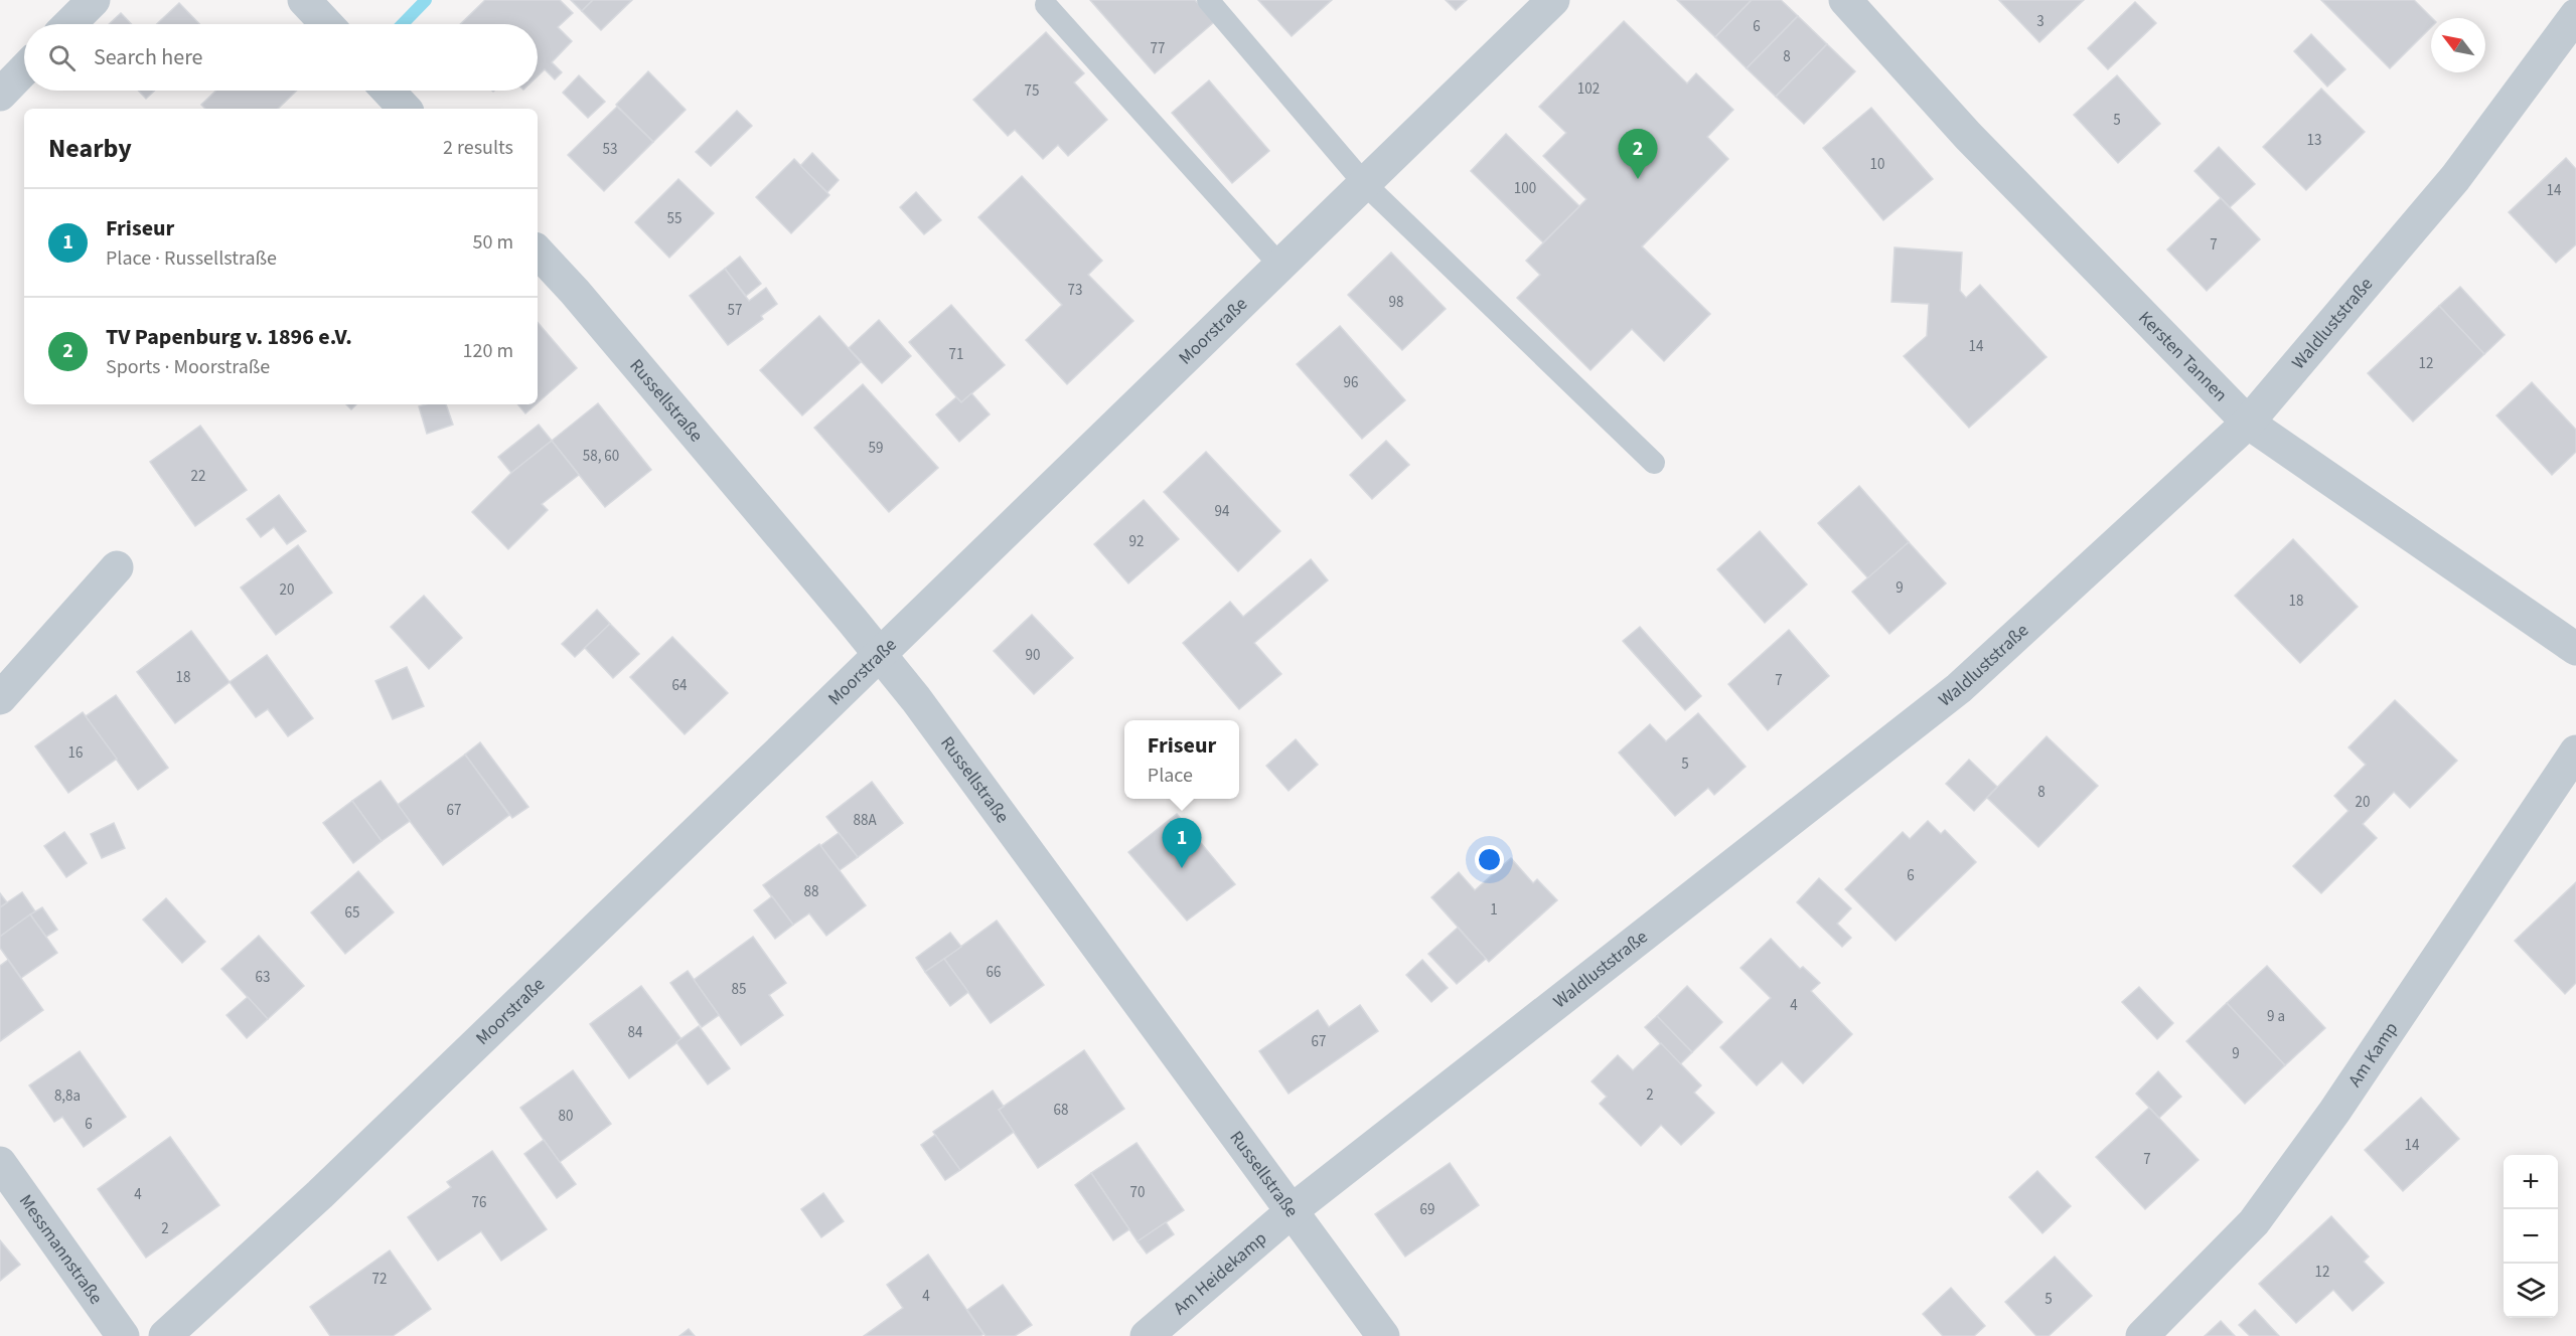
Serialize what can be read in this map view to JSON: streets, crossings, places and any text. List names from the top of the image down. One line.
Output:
{"streets":{"street":["Waldluststraße","Moorstraße","Kersten Tannen","Russellstraße","Am Kamp","Messmannstraße","Am Heidekamp"]},"crossings":[["Waldluststraße","Kersten Tannen"],["Waldluststraße","Russellstraße"],["Waldluststraße","Am Heidekamp"],["Moorstraße","Russellstraße"],["Russellstraße","Am Heidekamp"]],"house_numbers":["3","6","77","8","102","75","5","13","53","10","100","14","55","7","73","98","57","14","71","12","96","59","58, 60","22","94","92","9","20","18","90","18","7","64","16","5","8","20","67","88A","6","88","1","65","66","63","85","4","9 a","84","67","9","2","8,8a","68","80","6","14","7","70","4","76","69","2","12","72","4","5"],"north":"top left","page":{"search":"Search here","heading":["Nearby","2 results"],"pins":["2","1"],"list":[{"mark":"1","name":"Friseur","note":"Place · Russellstraße","value":"50 m"},{"mark":"2","name":"TV Papenburg v. 1896 e.V.","note":"Sports · Moorstraße","value":"120 m"}],"popup":["Friseur","Place"],"map_buttons":["+","−"]}}
